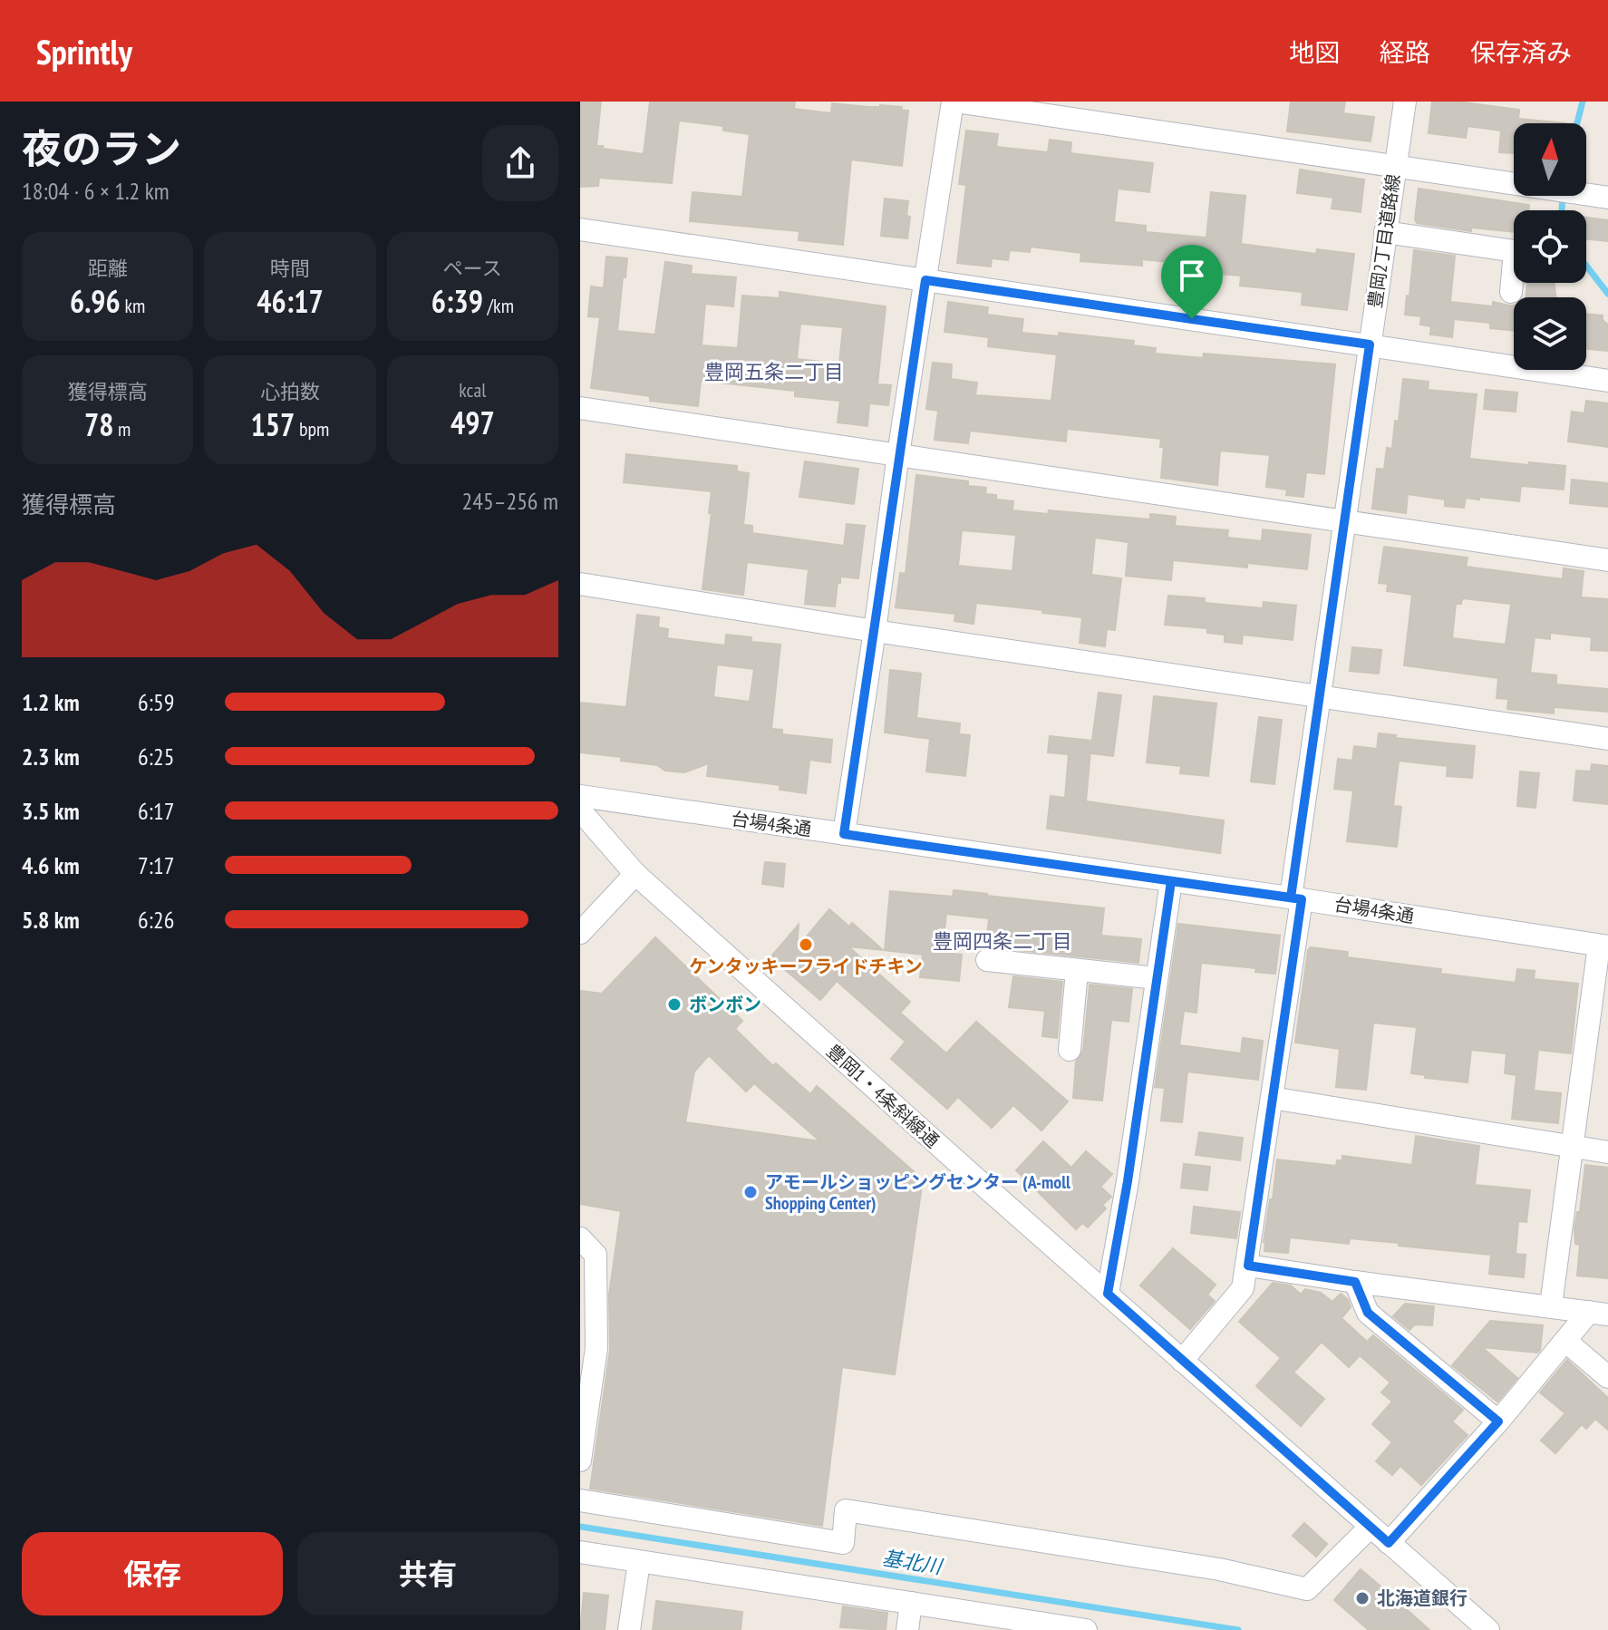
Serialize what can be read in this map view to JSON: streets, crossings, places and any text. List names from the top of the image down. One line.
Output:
{"streets":{"street":["豊岡2丁目道路線","台場4条通","豊岡1・4条斜線通"]},"crossings":[["豊岡2丁目道路線","台場4条通"],["豊岡2丁目道路線","豊岡1・4条斜線通"]],"districts":["豊岡五条二丁目","豊岡四条二丁目"],"water":["基北川"],"places":["ケンタッキーフライドチキン","ボンボン","アモールショッピングセンター (A-moll Shopping Center)","北海道銀行"],"north":"top","page":{"header":"Sprintly","nav":["地図","経路","保存済み"],"heading":["夜のラン","18:04 · 6 × 1.2 km"],"stats":[["距離","6.96 km"],["時間","46:17"],["ペース","6:39 /km"],["獲得標高","78 m"],["心拍数","157 bpm"],["kcal","497"]],"chart":["獲得標高","245–256 m"],"list":[{"name":"1.2 km","note":"6:59"},{"name":"2.3 km","note":"6:25"},{"name":"3.5 km","note":"6:17"},{"name":"4.6 km","note":"7:17"},{"name":"5.8 km","note":"6:26"}],"buttons":["保存","共有"]}}
